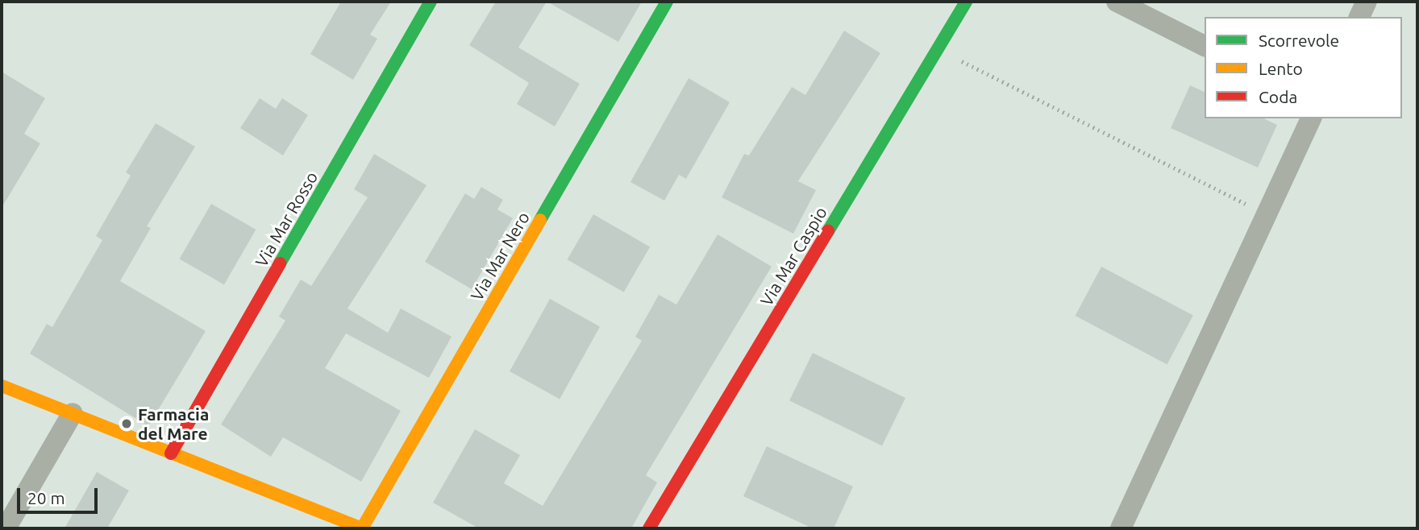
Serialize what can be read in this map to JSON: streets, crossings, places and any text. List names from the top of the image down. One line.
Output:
{"streets":{"street":["Via Mar Rosso","Via Mar Nero","Via Mar Caspio"]},"places":["Farmacia del Mare"],"legend":["Scorrevole","Lento","Coda"],"scale_bar":"20 m"}
